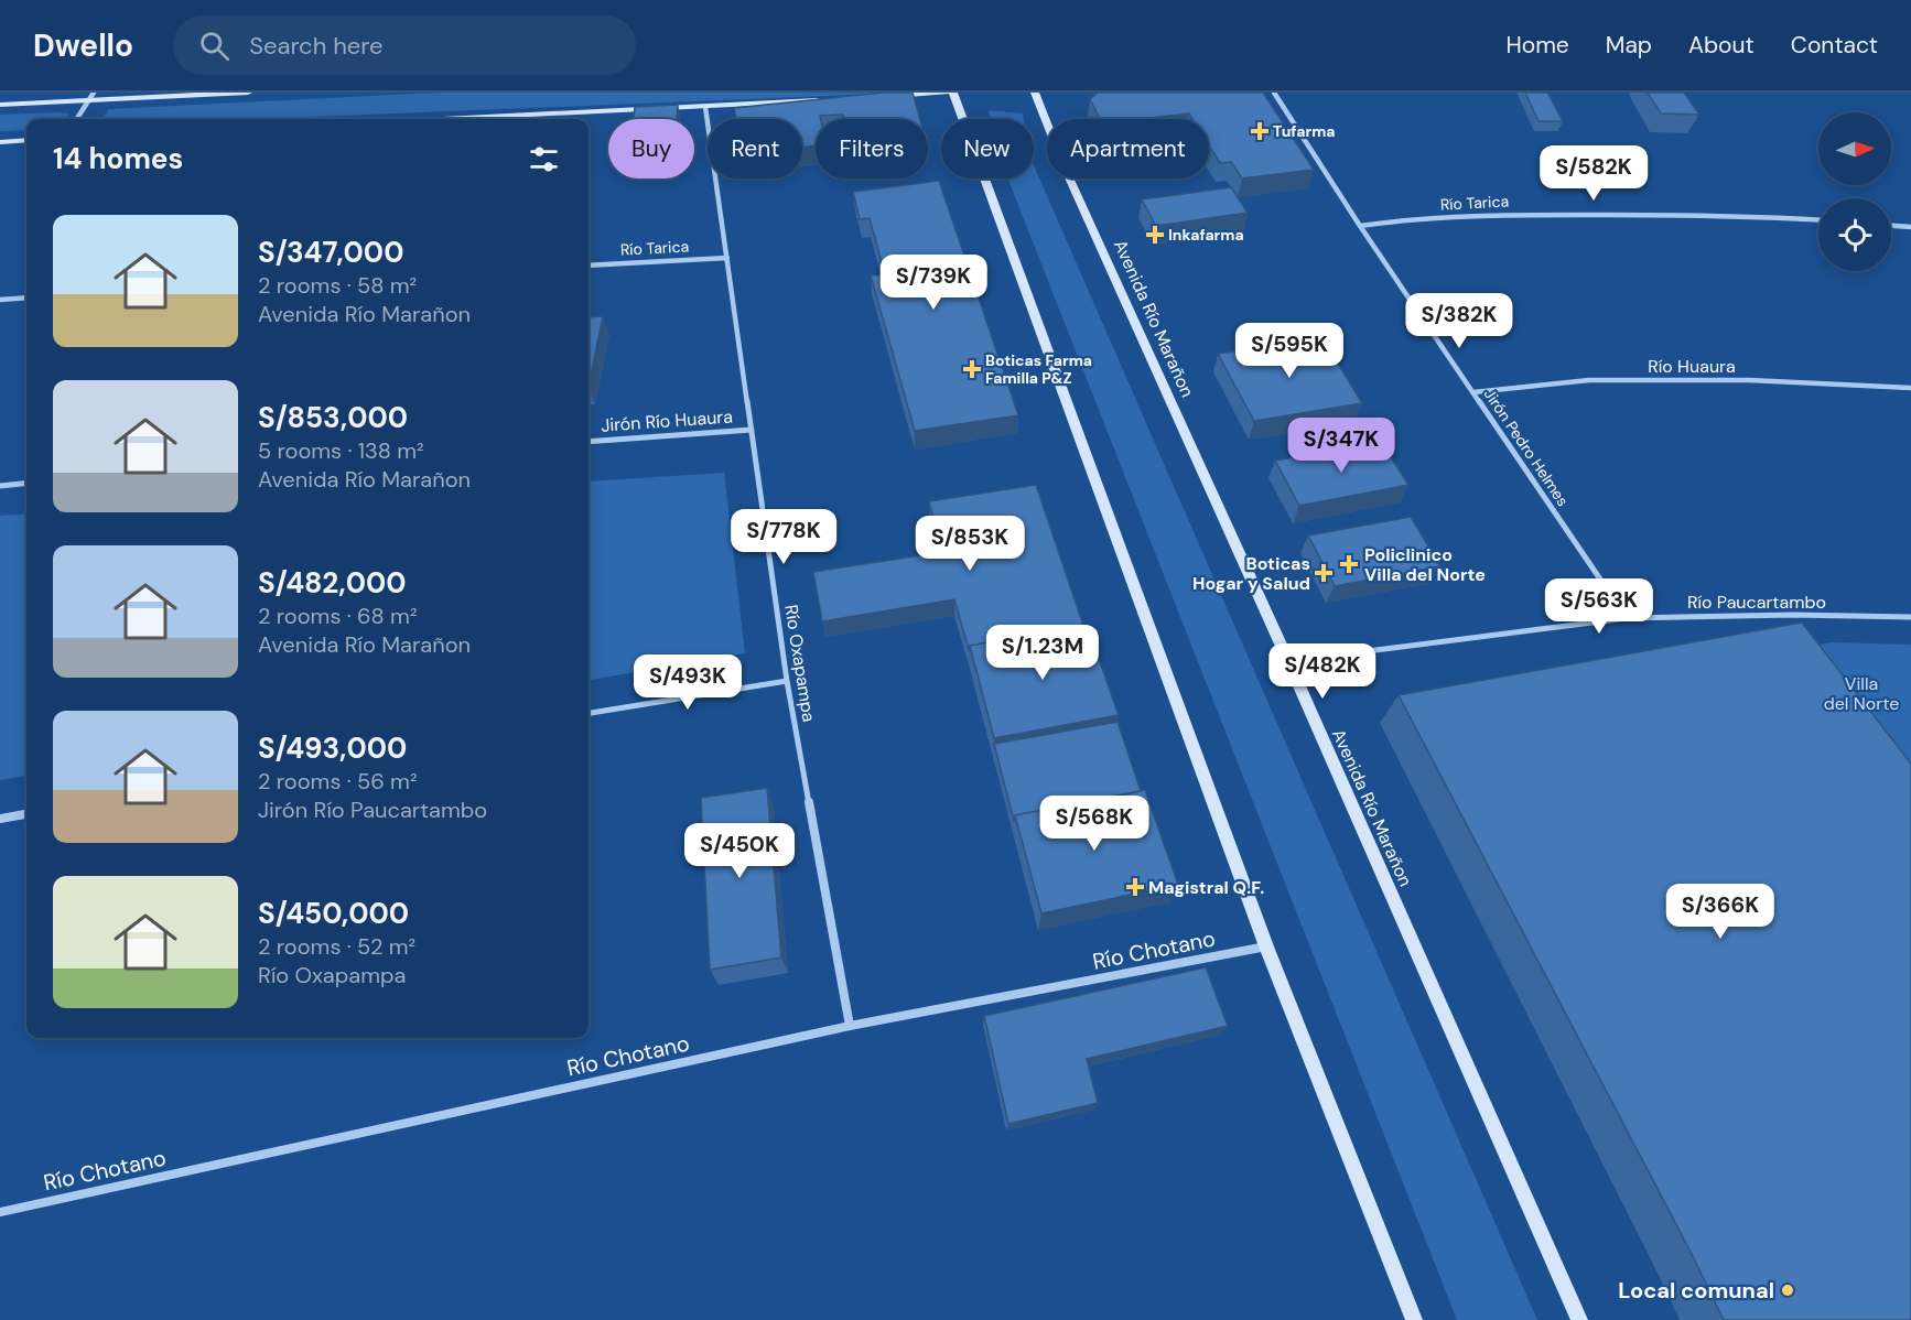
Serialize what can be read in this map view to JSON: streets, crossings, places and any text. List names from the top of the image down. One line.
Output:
{"streets":{"street":["Río Tarica","Avenida Río Marañon","Río Huaura","Jirón Río Huaura","Jirón Pedro Helmes","Río Paucartambo","Río Oxapampa","Río Chotano"]},"crossings":[["Río Tarica","Jirón Pedro Helmes"],["Río Tarica","Río Oxapampa"],["Avenida Río Marañon","Río Paucartambo"],["Río Huaura","Jirón Pedro Helmes"],["Jirón Río Huaura","Río Oxapampa"],["Jirón Pedro Helmes","Río Paucartambo"],["Río Oxapampa","Río Chotano"]],"parks":["Villa del Norte"],"places":{"health":["Tufarma","Inkafarma","Boticas Farma Familla P&Z","Policlinico Villa del Norte","Boticas Hogar y Salud","Magistral Q.F."],"other":["Local comunal"]},"north":"right","page":{"header":"Dwello","search":"Search here","nav":["Home","Map","About","Contact"],"chip":["Buy","Rent","Filters","New","Apartment"],"heading":"14 homes","price":["S/582K","S/739K","S/382K","S/595K","S/347K","S/778K","S/853K","S/563K","S/1.23M","S/482K","S/493K","S/568K","S/450K","S/366K"],"list":[{"name":"S/347,000","note":"2 rooms · 58 m² · Avenida Río Marañon"},{"name":"S/853,000","note":"5 rooms · 138 m² · Avenida Río Marañon"},{"name":"S/482,000","note":"2 rooms · 68 m² · Avenida Río Marañon"},{"name":"S/493,000","note":"2 rooms · 56 m² · Jirón Río Paucartambo"},{"name":"S/450,000","note":"2 rooms · 52 m² · Río Oxapampa"}]}}
